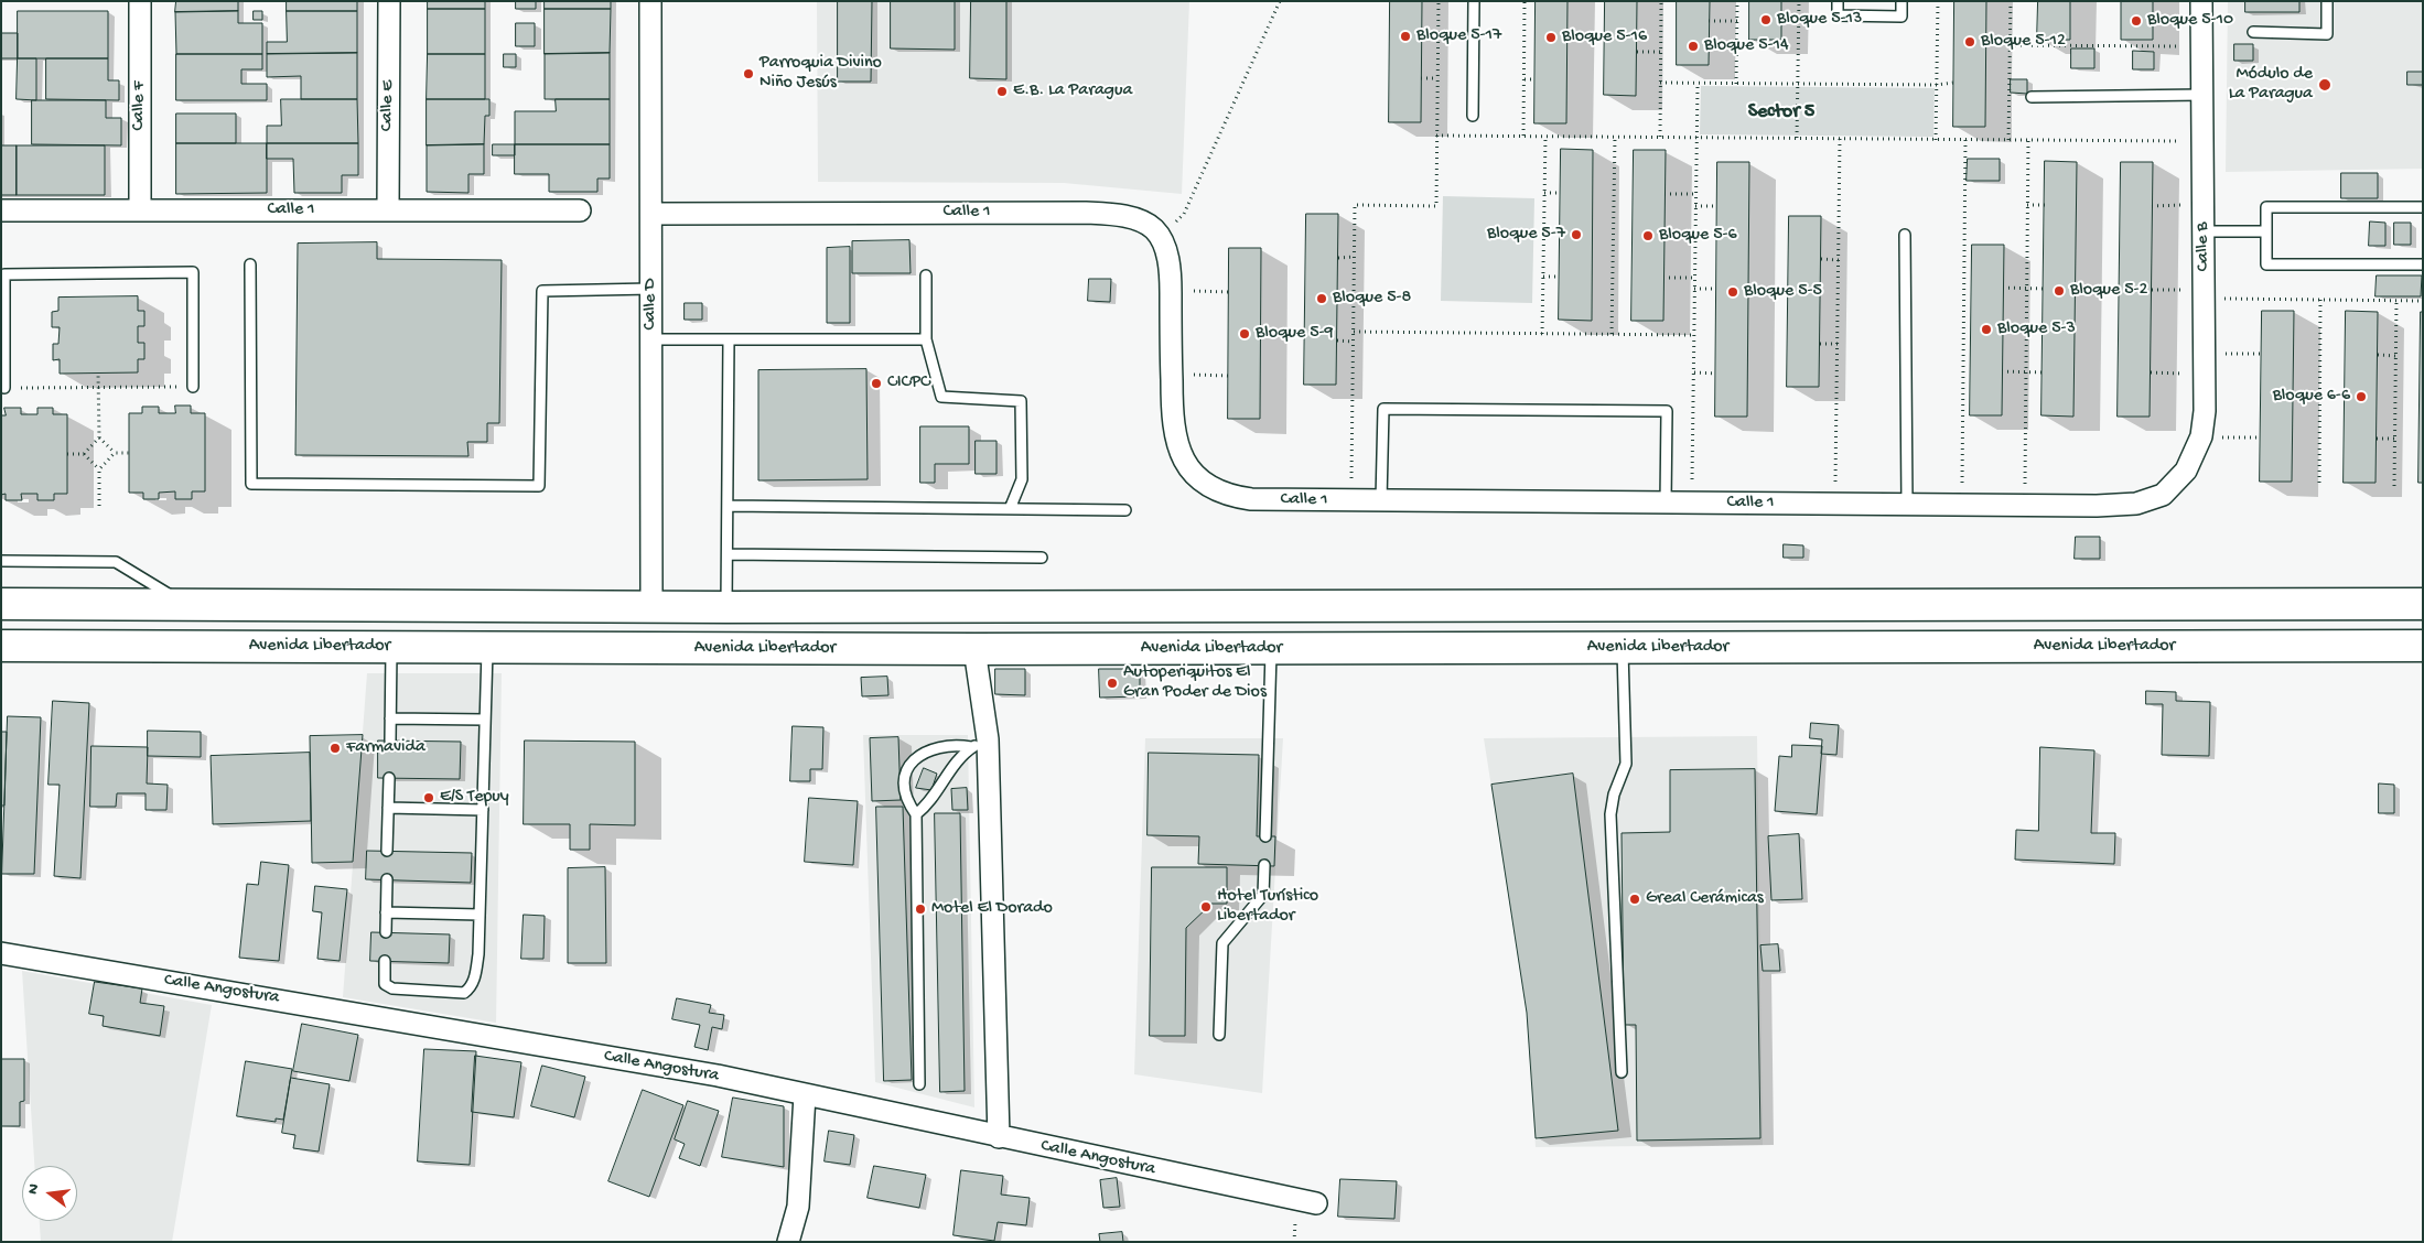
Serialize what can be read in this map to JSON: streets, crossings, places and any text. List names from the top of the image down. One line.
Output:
{"streets":{"main road":["Avenida Libertador"],"street":["Calle F","Calle E","Calle 1","Calle B","Calle D","Calle Angostura"]},"crossings":[["Calle F","Calle 1"],["Calle E","Calle 1"],["Calle 1","Calle B"],["Calle 1","Calle D"]],"districts":["Sector 5"],"places":["Bloque 5-13","Bloque 5-10","Bloque 5-17","Bloque 5-16","Bloque 5-12","Bloque 5-14","Parroquia Divino Niño Jesús","Módulo de La Paragua","E.B. La Paragua","Bloque 5-7","Bloque 5-6","Bloque 5-2","Bloque 5-5","Bloque 5-8","Bloque 5-3","Bloque 5-9","CICPC","Bloque 6-6","Autoperiquitos El Gran Poder de Dios","Farmavida","E/S Tepuy","Greal Cerámicas","Hotel Turístico Libertador","Motel El Dorado"],"north":"left"}
